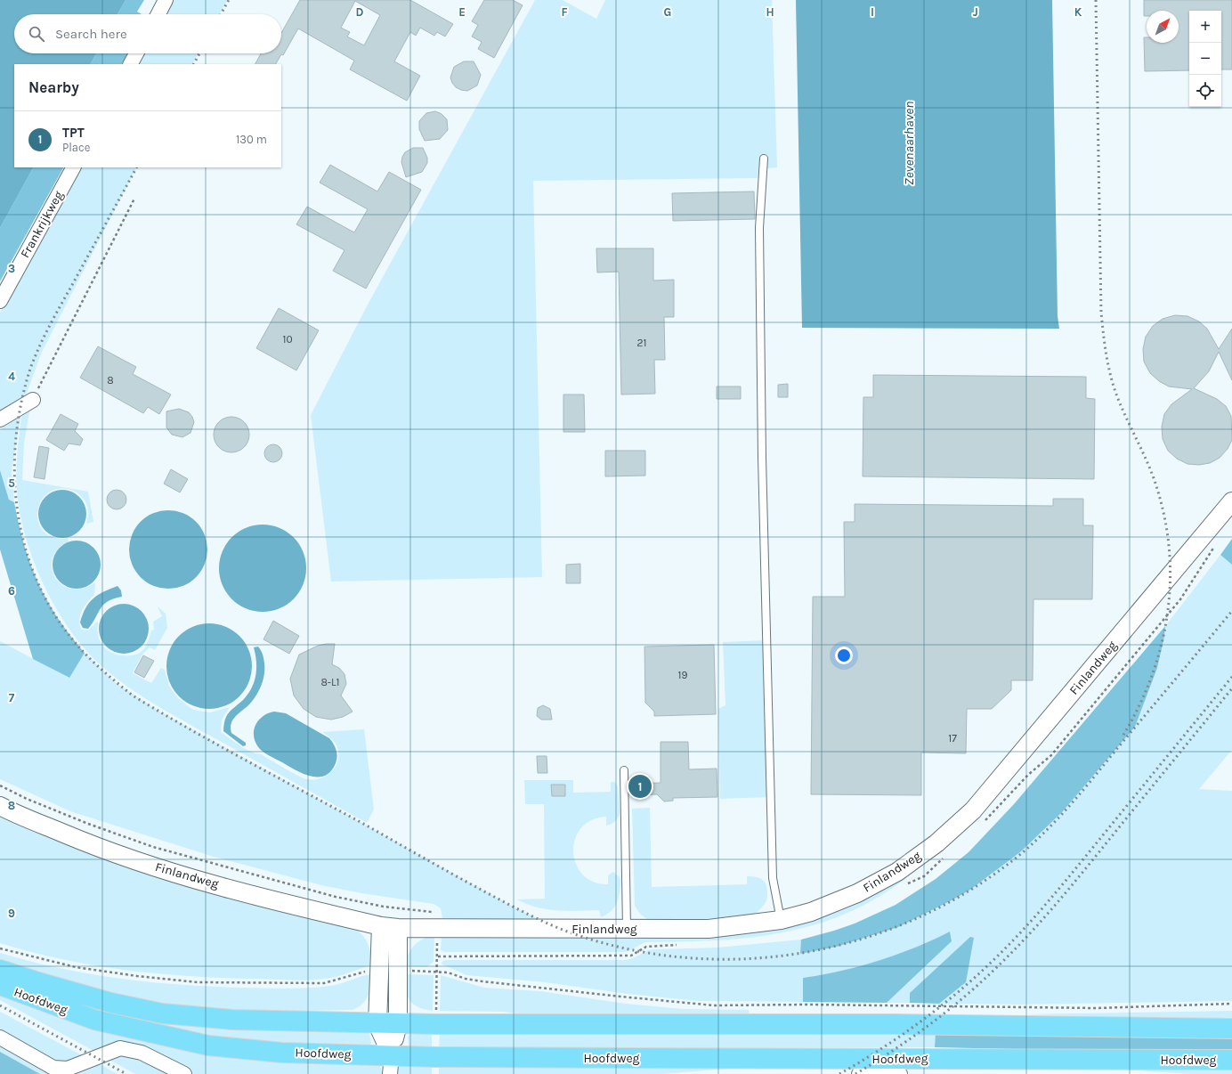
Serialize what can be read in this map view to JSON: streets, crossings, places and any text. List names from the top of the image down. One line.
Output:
{"streets":{"main road":["Hoofdweg"],"street":["Frankrijkweg","Finlandweg"]},"water":["Zevenaarhaven"],"house_numbers":["10","21","8","19","8-L1","17"],"north":"top right","page":{"map_buttons":["+","−"],"search":"Search here","heading":"Nearby","list":[{"mark":"1","name":"TPT","note":"Place","value":"130 m"}],"pins":"1"},"grid":{"columns":["D","E","F","G","H","I","J","K"],"rows":["3","4","5","6","7","8","9"]}}
